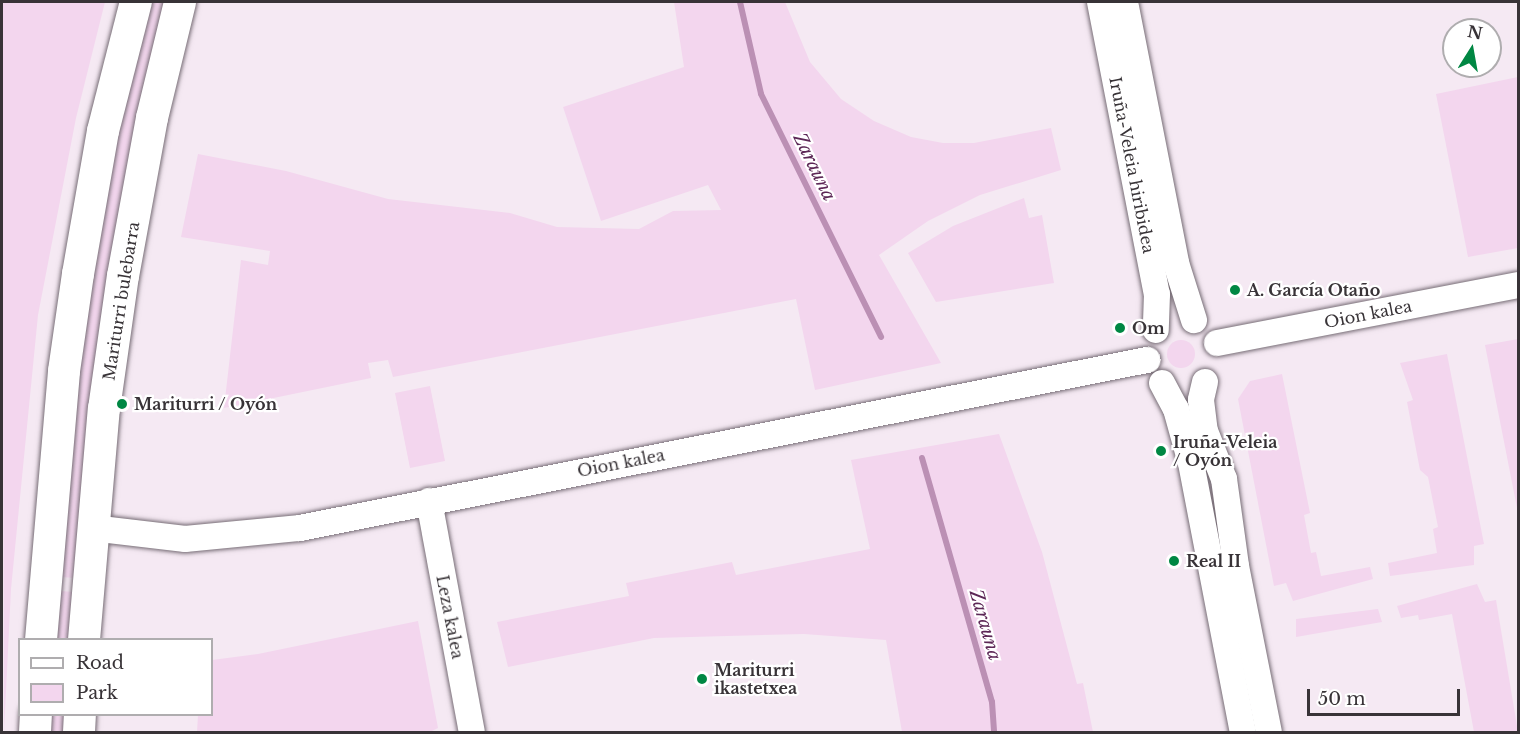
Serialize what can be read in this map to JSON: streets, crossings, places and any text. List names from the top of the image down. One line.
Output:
{"streets":{"main road":["Mariturri bulebarra"],"street":["Iruña-Veleia hiribidea","Oion kalea","Leza kalea"]},"crossings":[["Iruña-Veleia hiribidea","Oion kalea"],["Mariturri bulebarra","Oion kalea"],["Oion kalea","Leza kalea"]],"water":["Zarauna"],"places":["A. García Otaño","Om","Mariturri / Oyón","Iruña-Veleia / Oyón","Real II","Mariturri ikastetxea"],"legend":["Road","Park"],"scale_bar":"50 m","north":"top"}
